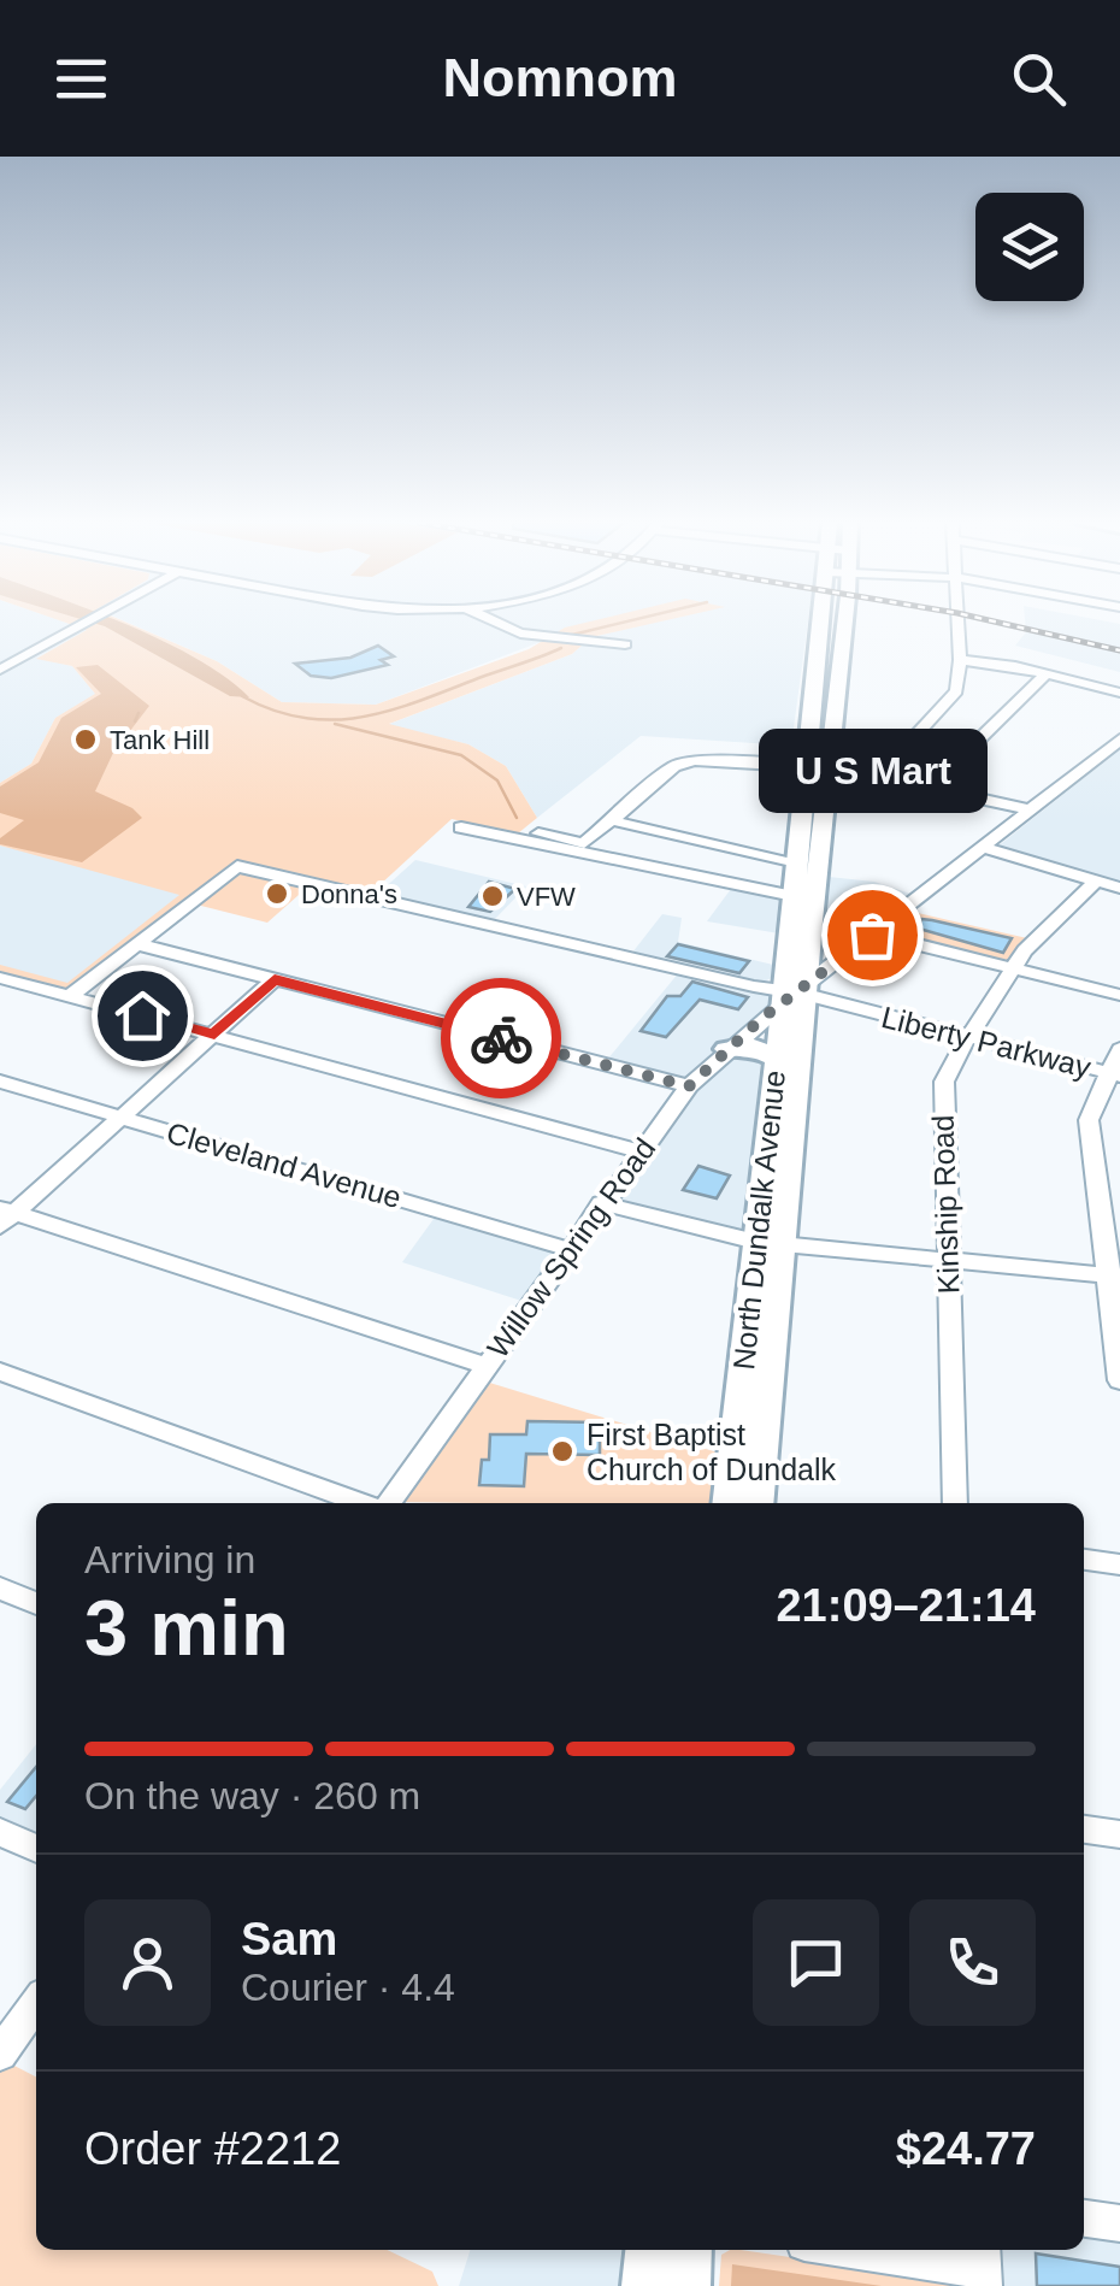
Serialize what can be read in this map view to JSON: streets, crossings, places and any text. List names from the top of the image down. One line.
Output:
{"streets":{"main road":["North Dundalk Avenue"],"street":["Liberty Parkway","Cleveland Avenue","Kinship Road","Willow Spring Road"]},"crossings":[["Liberty Parkway","Kinship Road"],["Liberty Parkway","North Dundalk Avenue"],["Liberty Parkway","Willow Spring Road"],["Cleveland Avenue","Willow Spring Road"],["North Dundalk Avenue","Willow Spring Road"]],"places":["Tank Hill","Donna's","VFW","U S Mart","First Baptist Church of Dundalk"],"page":{"header":"Nomnom","bubble":"U S Mart","heading":["3 min","Arriving in","21:09–21:14"],"panel":["Sam","Courier · 4.4","Order #2212","$24.77"],"bar":"On the way · 260 m"}}
